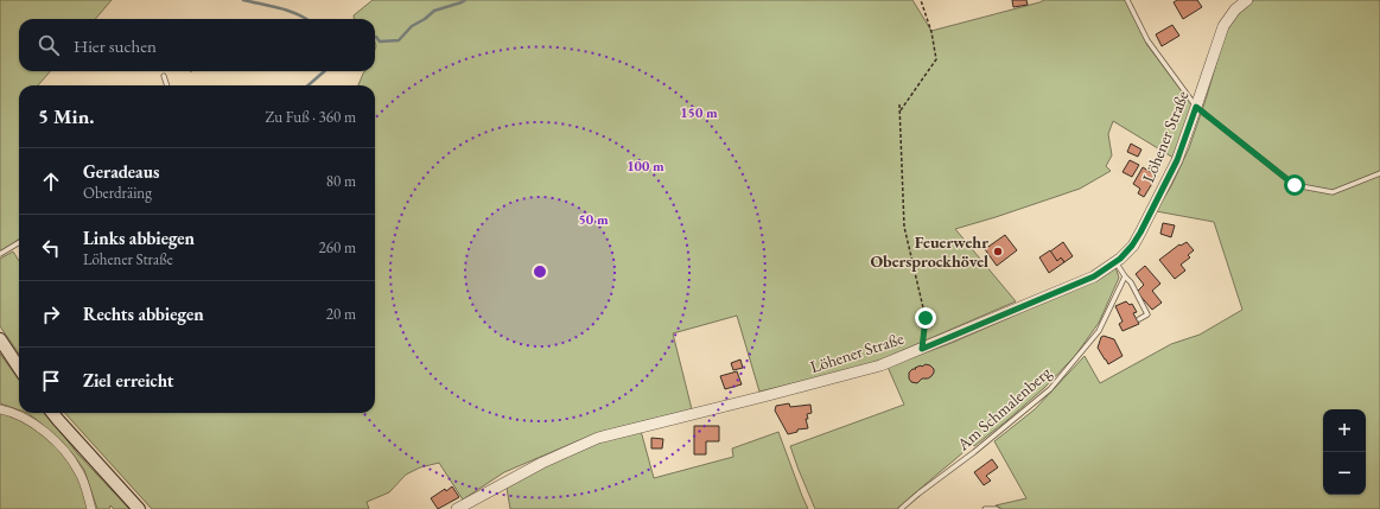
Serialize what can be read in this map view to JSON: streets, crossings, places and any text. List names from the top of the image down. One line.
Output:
{"streets":{"street":["Löhener Straße"],"lane":["Am Schmalenberg"]},"places":["Feuerwehr Obersprockhövel"],"page":{"search":"Hier suchen","heading":["5 Min.","Zu Fuß · 360 m"],"list":[["Geradeaus","Oberdräing","80 m"],["Links abbiegen","Löhener Straße","260 m"],["Rechts abbiegen","20 m"],"Ziel erreicht"],"map_buttons":["+","−"]},"rings":["150 m","100 m","50 m"]}
